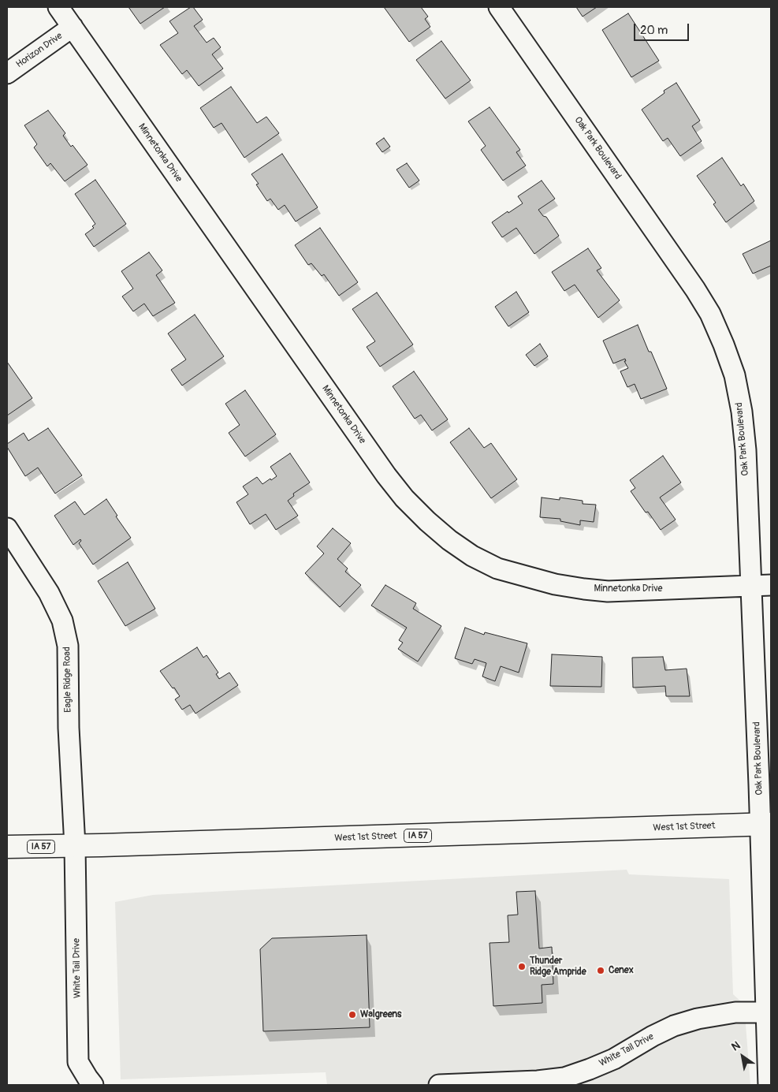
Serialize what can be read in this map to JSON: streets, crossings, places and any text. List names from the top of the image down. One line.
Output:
{"streets":{"main road":["West 1st Street","IA 57"],"street":["Horizon Drive","Oak Park Boulevard","Minnetonka Drive","Eagle Ridge Road","White Tail Drive"]},"crossings":[["Horizon Drive","Minnetonka Drive"],["Oak Park Boulevard","Minnetonka Drive"],["Oak Park Boulevard","West 1st Street"],["Oak Park Boulevard","White Tail Drive"],["Eagle Ridge Road","West 1st Street"],["Eagle Ridge Road","White Tail Drive"],["West 1st Street","White Tail Drive"]],"places":["Thunder Ridge Ampride","Cenex","Walgreens"],"scale_bar":"20 m","north":"top left"}
